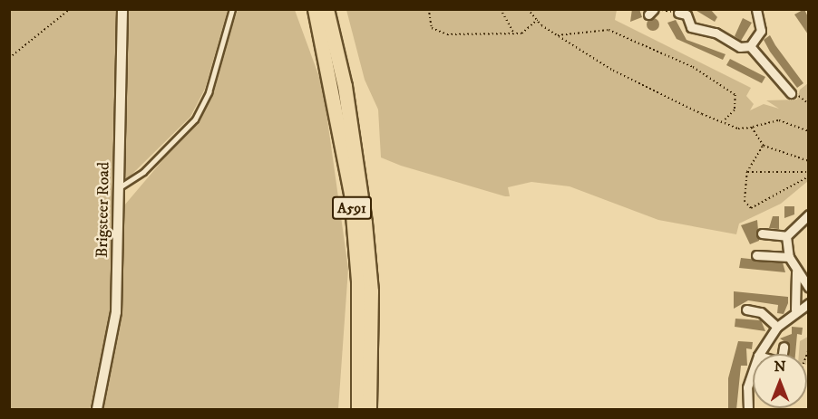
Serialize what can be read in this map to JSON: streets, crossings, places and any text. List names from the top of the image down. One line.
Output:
{"streets":{"highway":["A591"],"street":["Brigsteer Road"]},"north":"top"}
